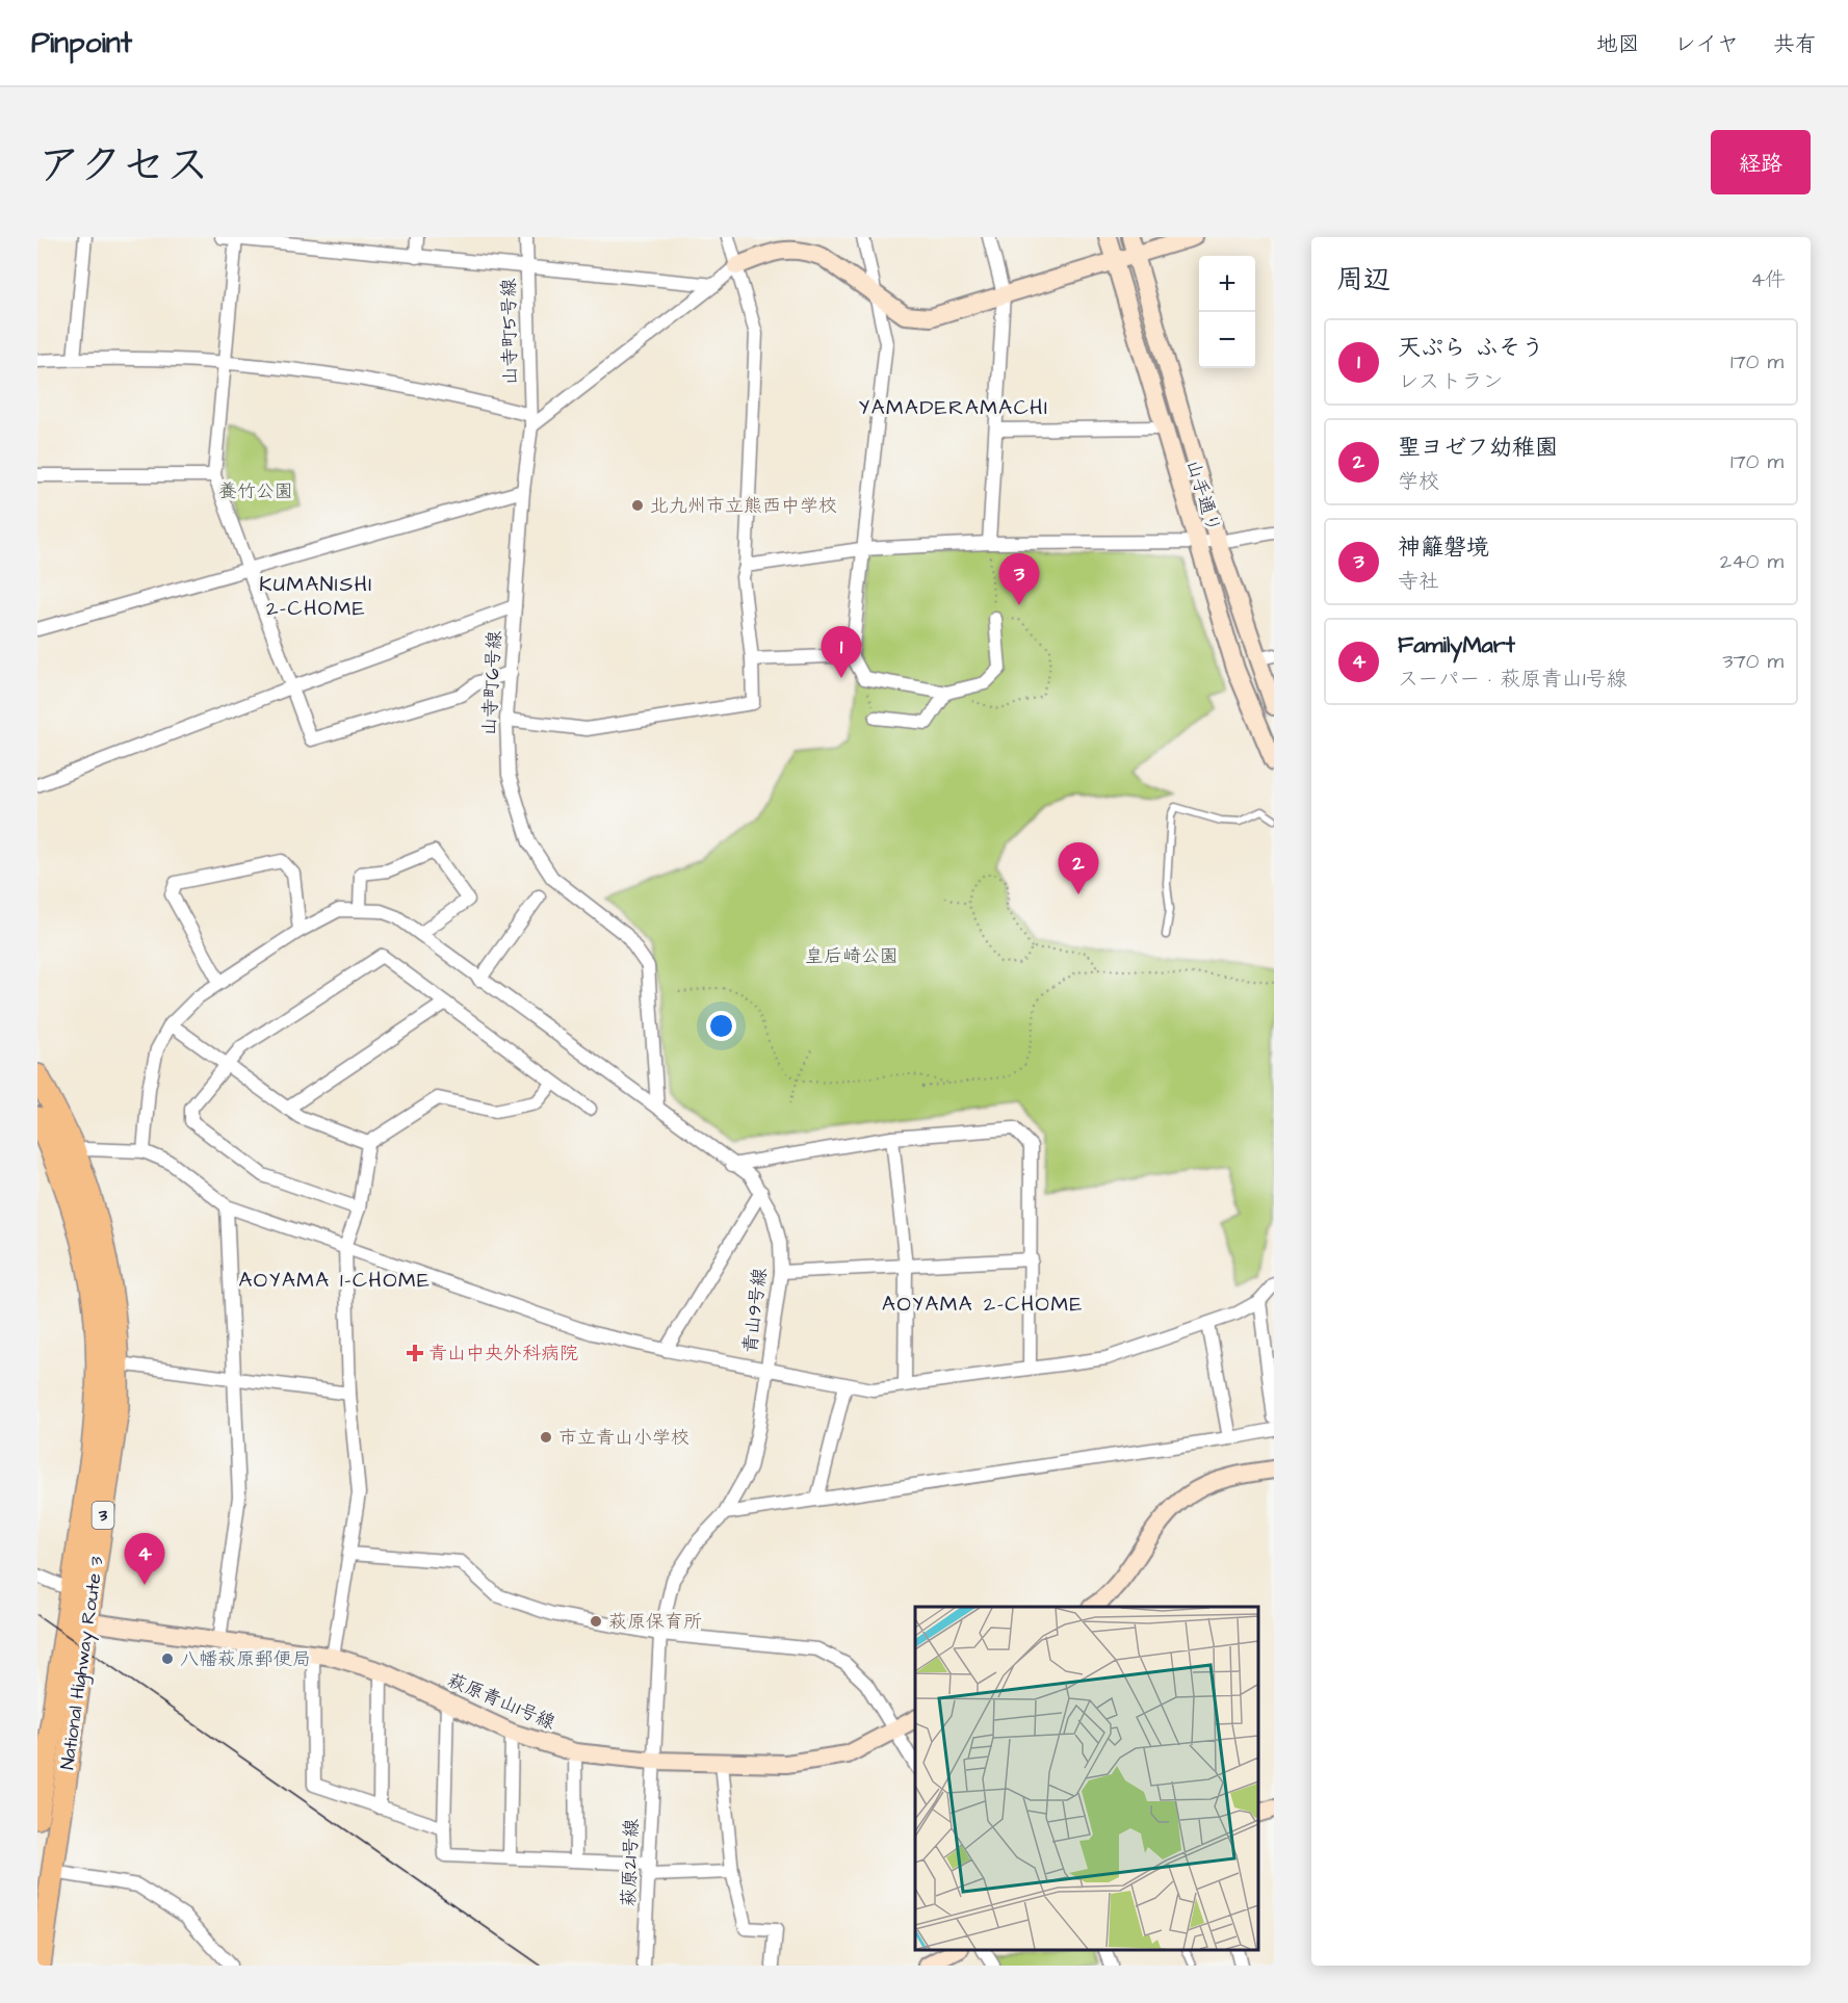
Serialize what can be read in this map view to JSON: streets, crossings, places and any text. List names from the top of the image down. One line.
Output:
{"streets":{"highway":["3","National Highway Route 3"],"street":["山寺町5号線","山手通り","山寺町6号線","青山9号線","萩原青山1号線","萩原21号線"]},"crossings":[["山寺町5号線","山寺町6号線"],["山寺町6号線","青山9号線"],["青山9号線","萩原青山1号線"],["青山9号線","萩原21号線"],["National Highway Route 3","萩原青山1号線"],["萩原青山1号線","萩原21号線"]],"districts":["YAMADERAMACHI","KUMANISHI 2-CHOME","AOYAMA 1-CHOME","AOYAMA 2-CHOME"],"parks":["養竹公園","皇后崎公園"],"places":{"other":["北九州市立熊西中学校","市立青山小学校","萩原保育所","八幡萩原郵便局"],"health":["青山中央外科病院"]},"page":{"header":"Pinpoint","nav":["地図","レイヤ","共有"],"title":"アクセス","buttons":"経路","heading":["周辺","4件"],"map_buttons":["+","−"],"list":[{"mark":"1","name":"天ぷら ふそう","note":"レストラン","value":"170 m"},{"mark":"2","name":"聖ヨゼフ幼稚園","note":"学校","value":"170 m"},{"mark":"3","name":"神籬磐境","note":"寺社","value":"240 m"},{"mark":"4","name":"FamilyMart","note":"スーパー · 萩原青山1号線","value":"370 m"}],"pins":["3","1","2","4"]}}
